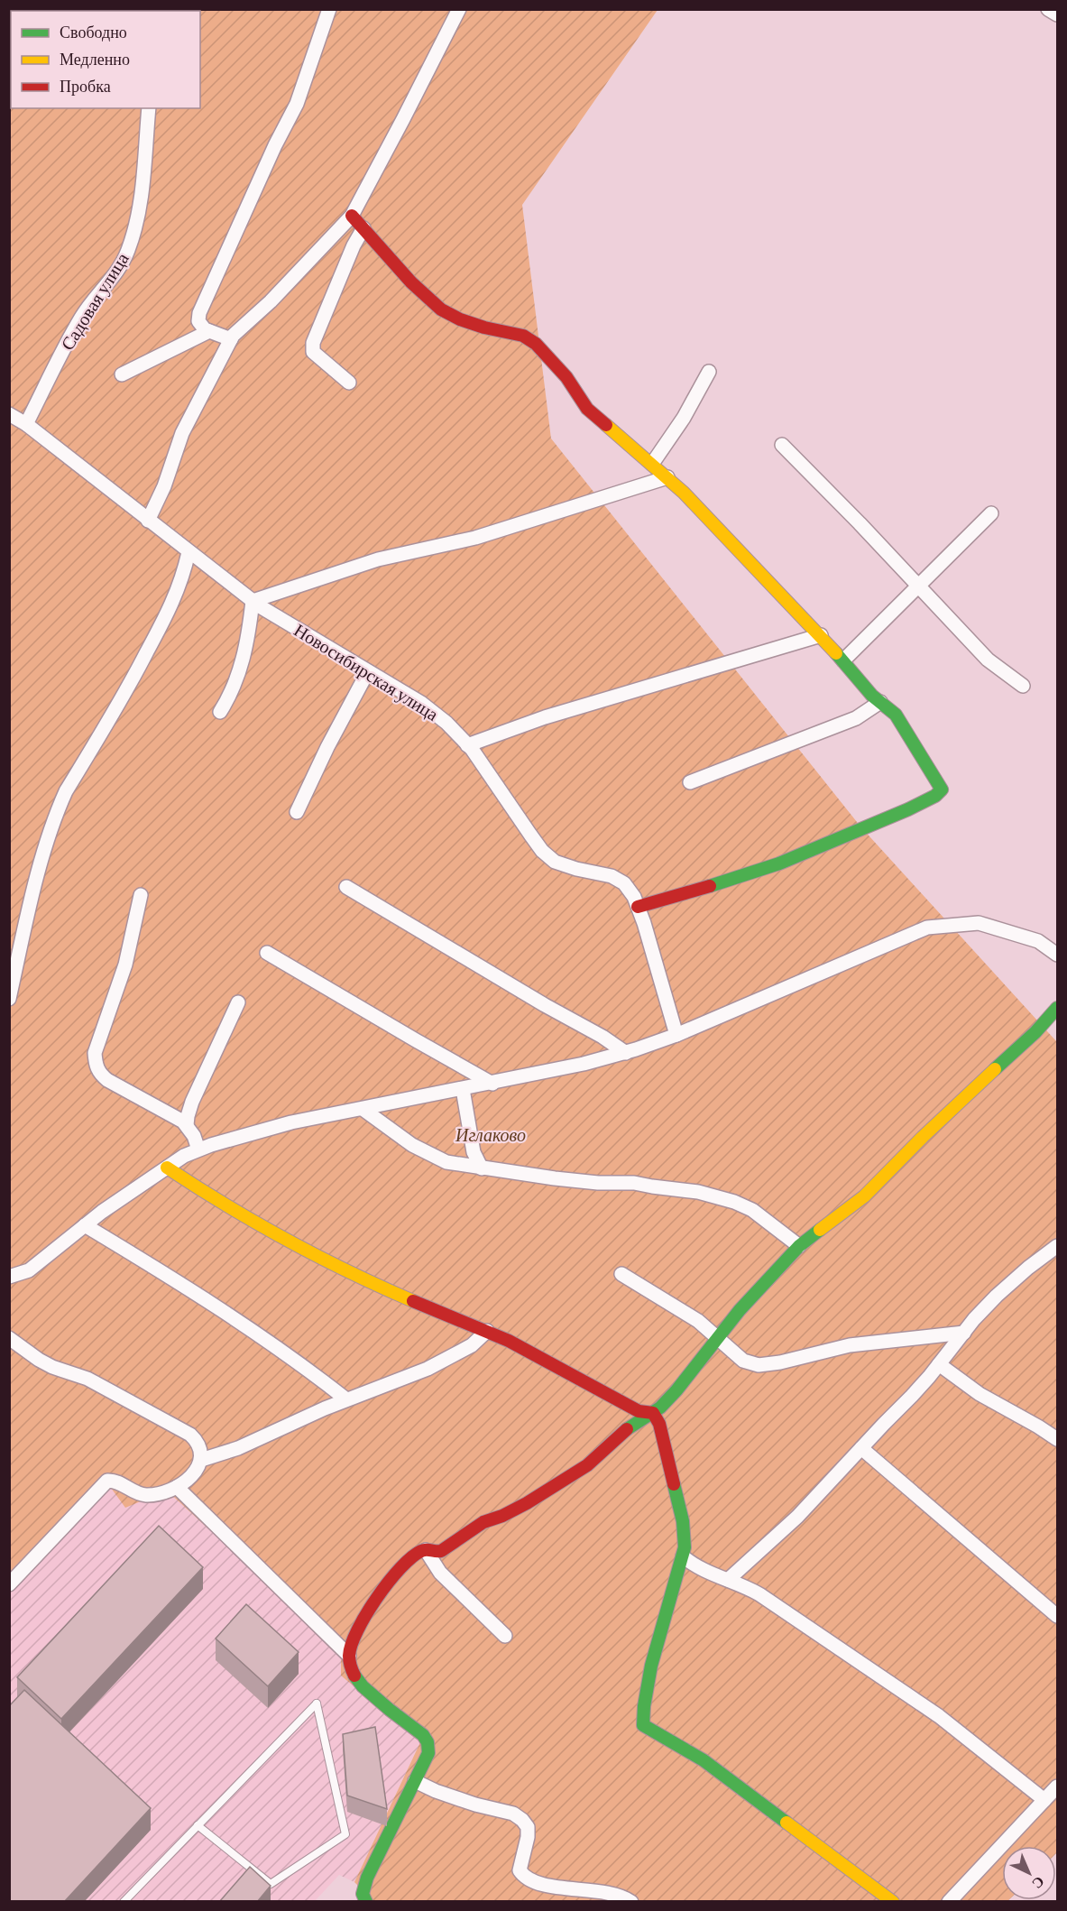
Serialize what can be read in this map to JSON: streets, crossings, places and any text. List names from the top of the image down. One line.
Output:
{"streets":{"street":["Садовая улица","Новосибирская улица"]},"crossings":[["Садовая улица","Новосибирская улица"]],"parks":["Иглаково"],"legend":["Свободно","Медленно","Пробка"],"north":"bottom right"}
